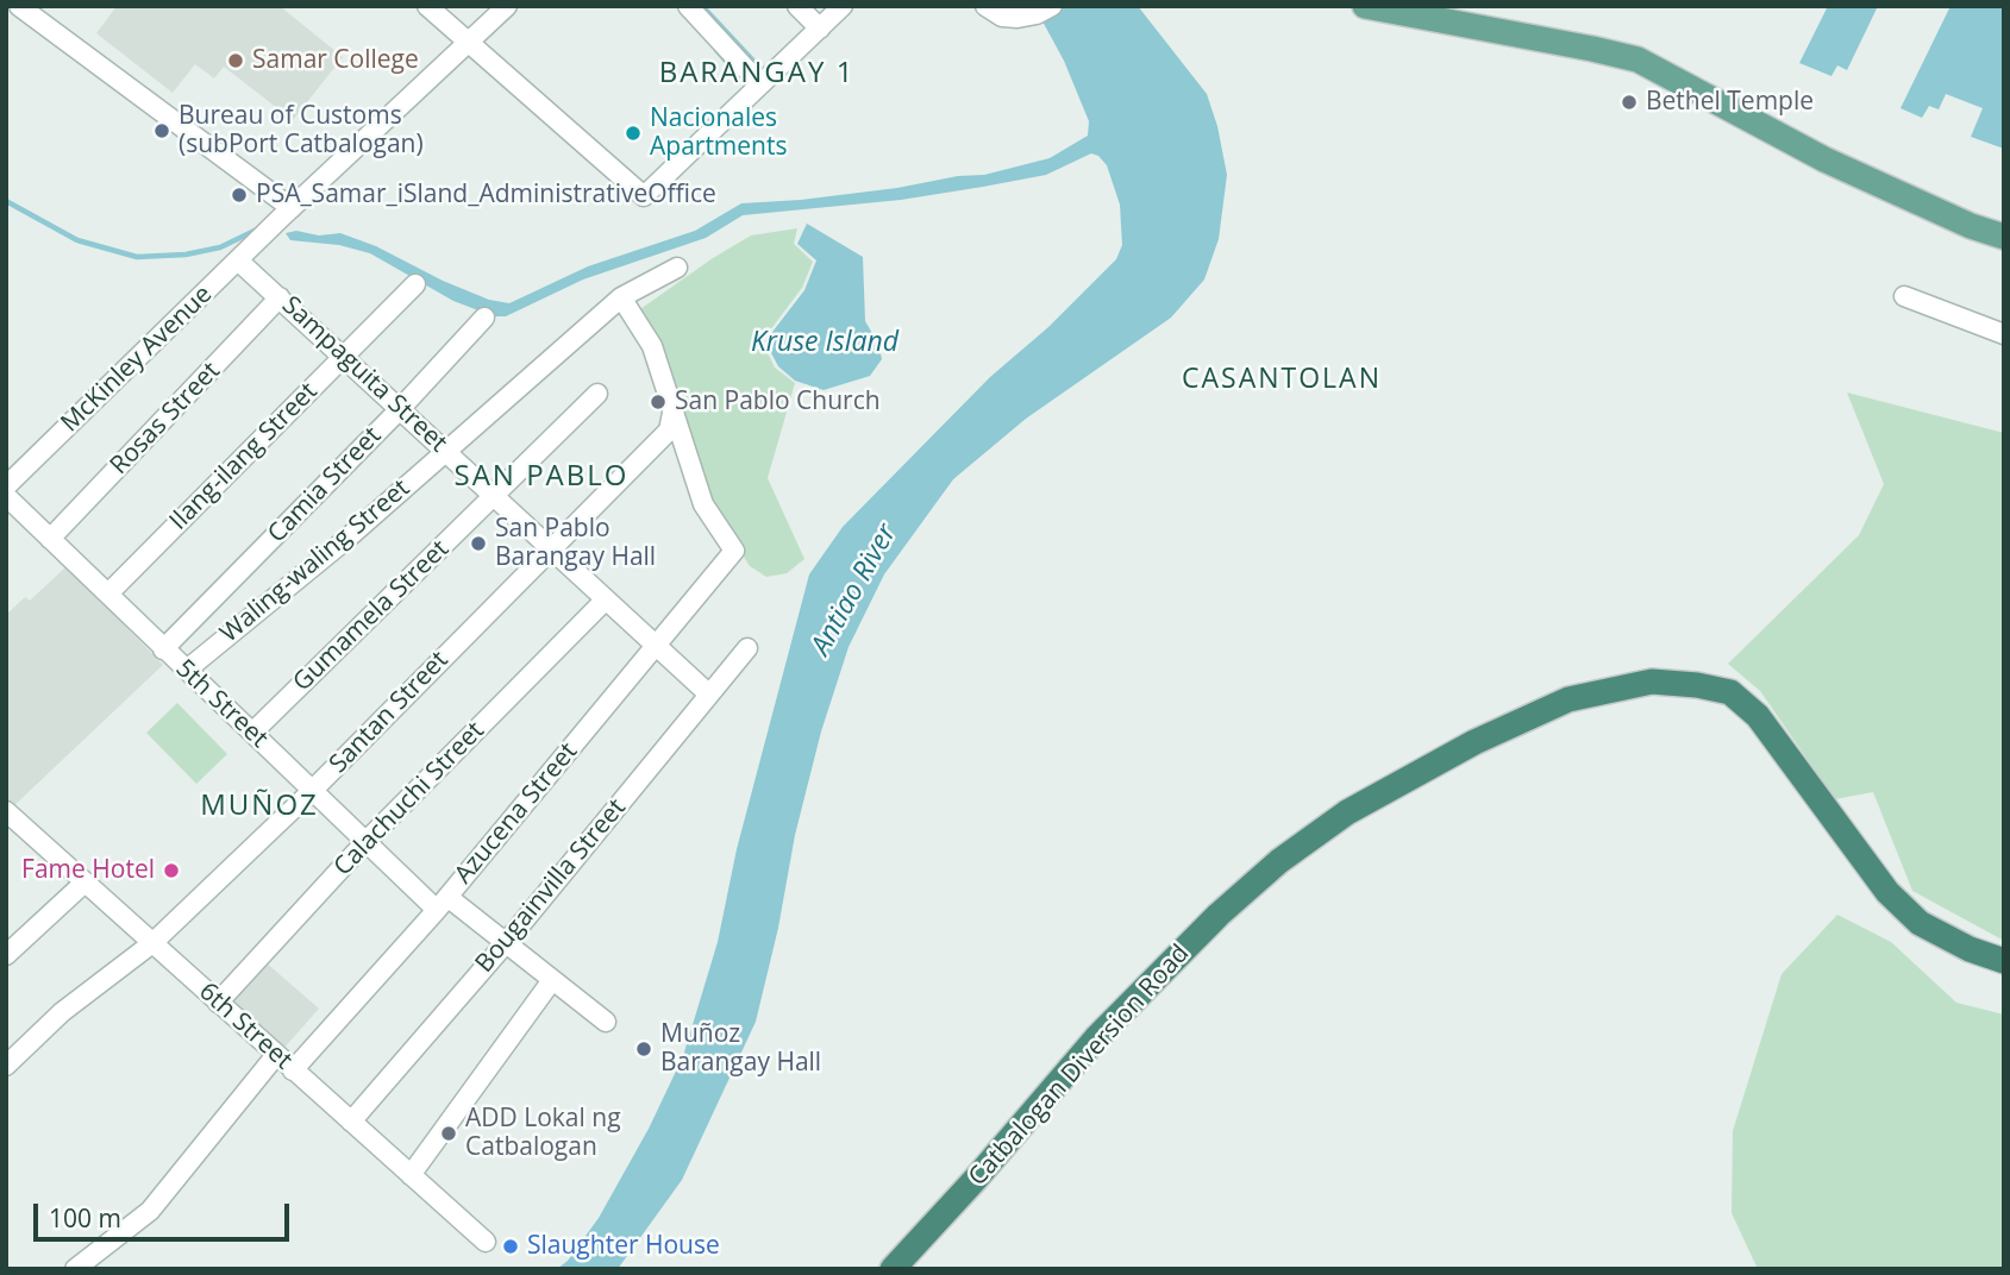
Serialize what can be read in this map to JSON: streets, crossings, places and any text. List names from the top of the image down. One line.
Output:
{"streets":{"highway":["Catbalogan Diversion Road"],"street":["McKinley Avenue","Sampaguita Street","Rosas Street","Ilang-ilang Street","Camia Street","Waling-waling Street","Gumamela Street","5th Street","Santan Street","Calachuchi Street","Azucena Street","Bougainvilla Street","6th Street"]},"crossings":[["McKinley Avenue","Sampaguita Street"],["Sampaguita Street","Rosas Street"],["Sampaguita Street","Ilang-ilang Street"],["Sampaguita Street","Camia Street"],["Sampaguita Street","Waling-waling Street"],["Sampaguita Street","Gumamela Street"],["Sampaguita Street","Santan Street"],["Sampaguita Street","Calachuchi Street"],["Sampaguita Street","Azucena Street"],["Sampaguita Street","Bougainvilla Street"],["Rosas Street","5th Street"],["Ilang-ilang Street","5th Street"],["Camia Street","5th Street"],["Waling-waling Street","5th Street"],["Gumamela Street","5th Street"],["5th Street","Santan Street"],["5th Street","Calachuchi Street"],["5th Street","Azucena Street"],["5th Street","Bougainvilla Street"],["Santan Street","Azucena Street"],["Santan Street","6th Street"],["Calachuchi Street","6th Street"],["Azucena Street","6th Street"],["Bougainvilla Street","6th Street"]],"districts":["BARANGAY 1","CASANTOLAN","SAN PABLO","MUÑOZ"],"water":["Kruse Island","Antiao River"],"places":["Samar College","Bethel Temple","Bureau of Customs (subPort Catbalogan)","Nacionales Apartments","PSA_Samar_iSland_AdministrativeOffice","San Pablo Church","San Pablo Barangay Hall","Fame Hotel","Muñoz Barangay Hall","ADD Lokal ng Catbalogan","Slaughter House"],"scale_bar":"100 m"}
